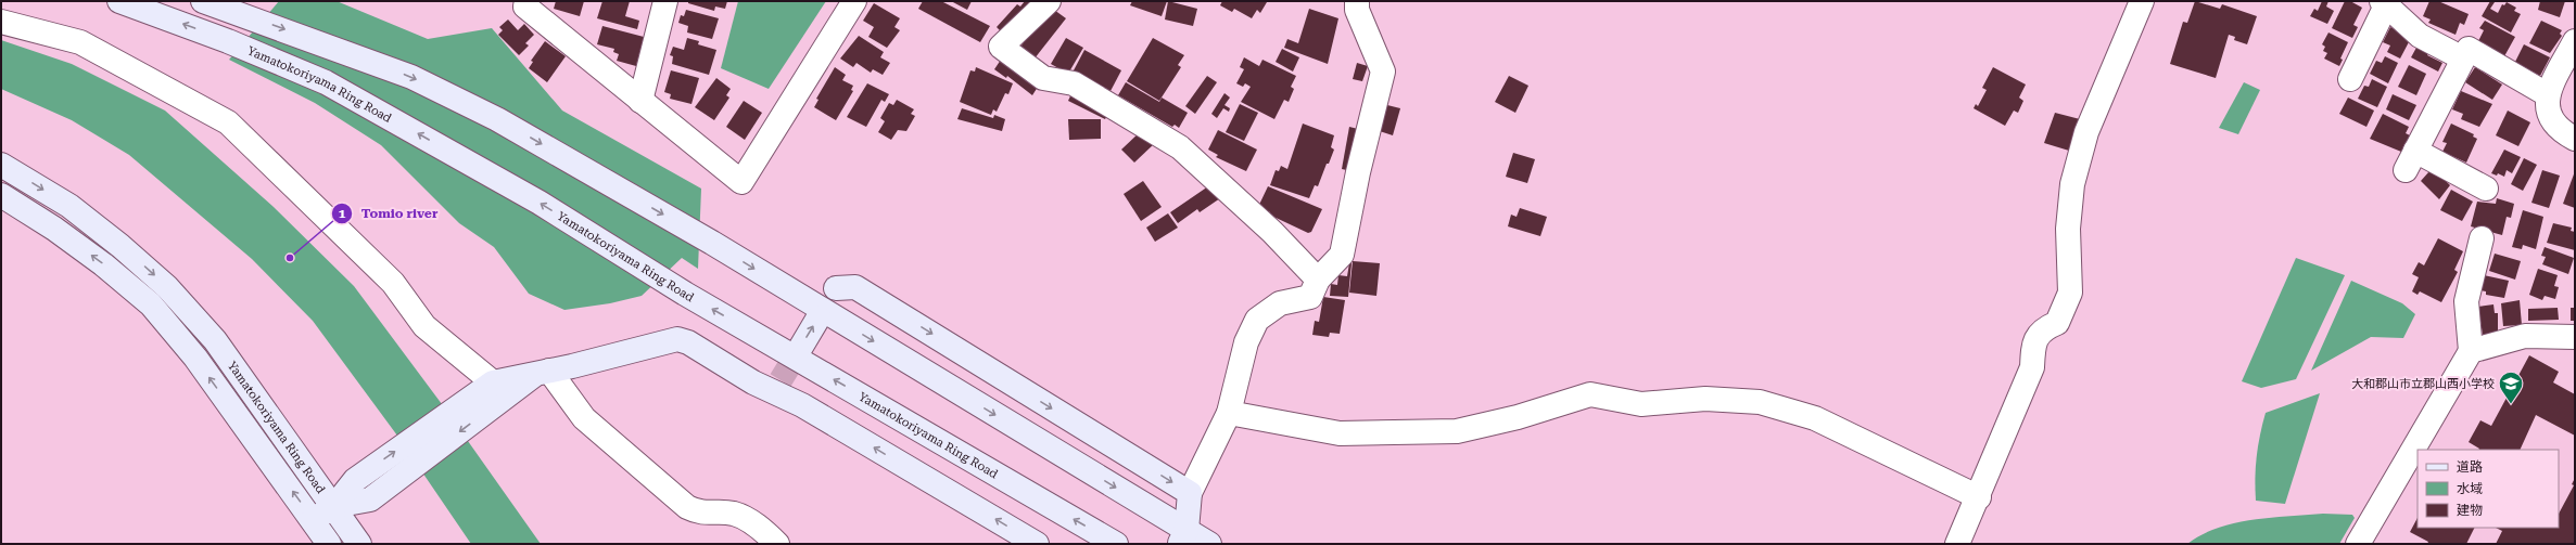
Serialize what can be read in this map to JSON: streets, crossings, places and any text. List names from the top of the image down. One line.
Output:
{"streets":{"main road":["Yamatokoriyama Ring Road"]},"places":{"other":["Tomio river"],"school or university":["大和郡山市立郡山西小学校"]},"legend":["道路","水域","建物"]}
